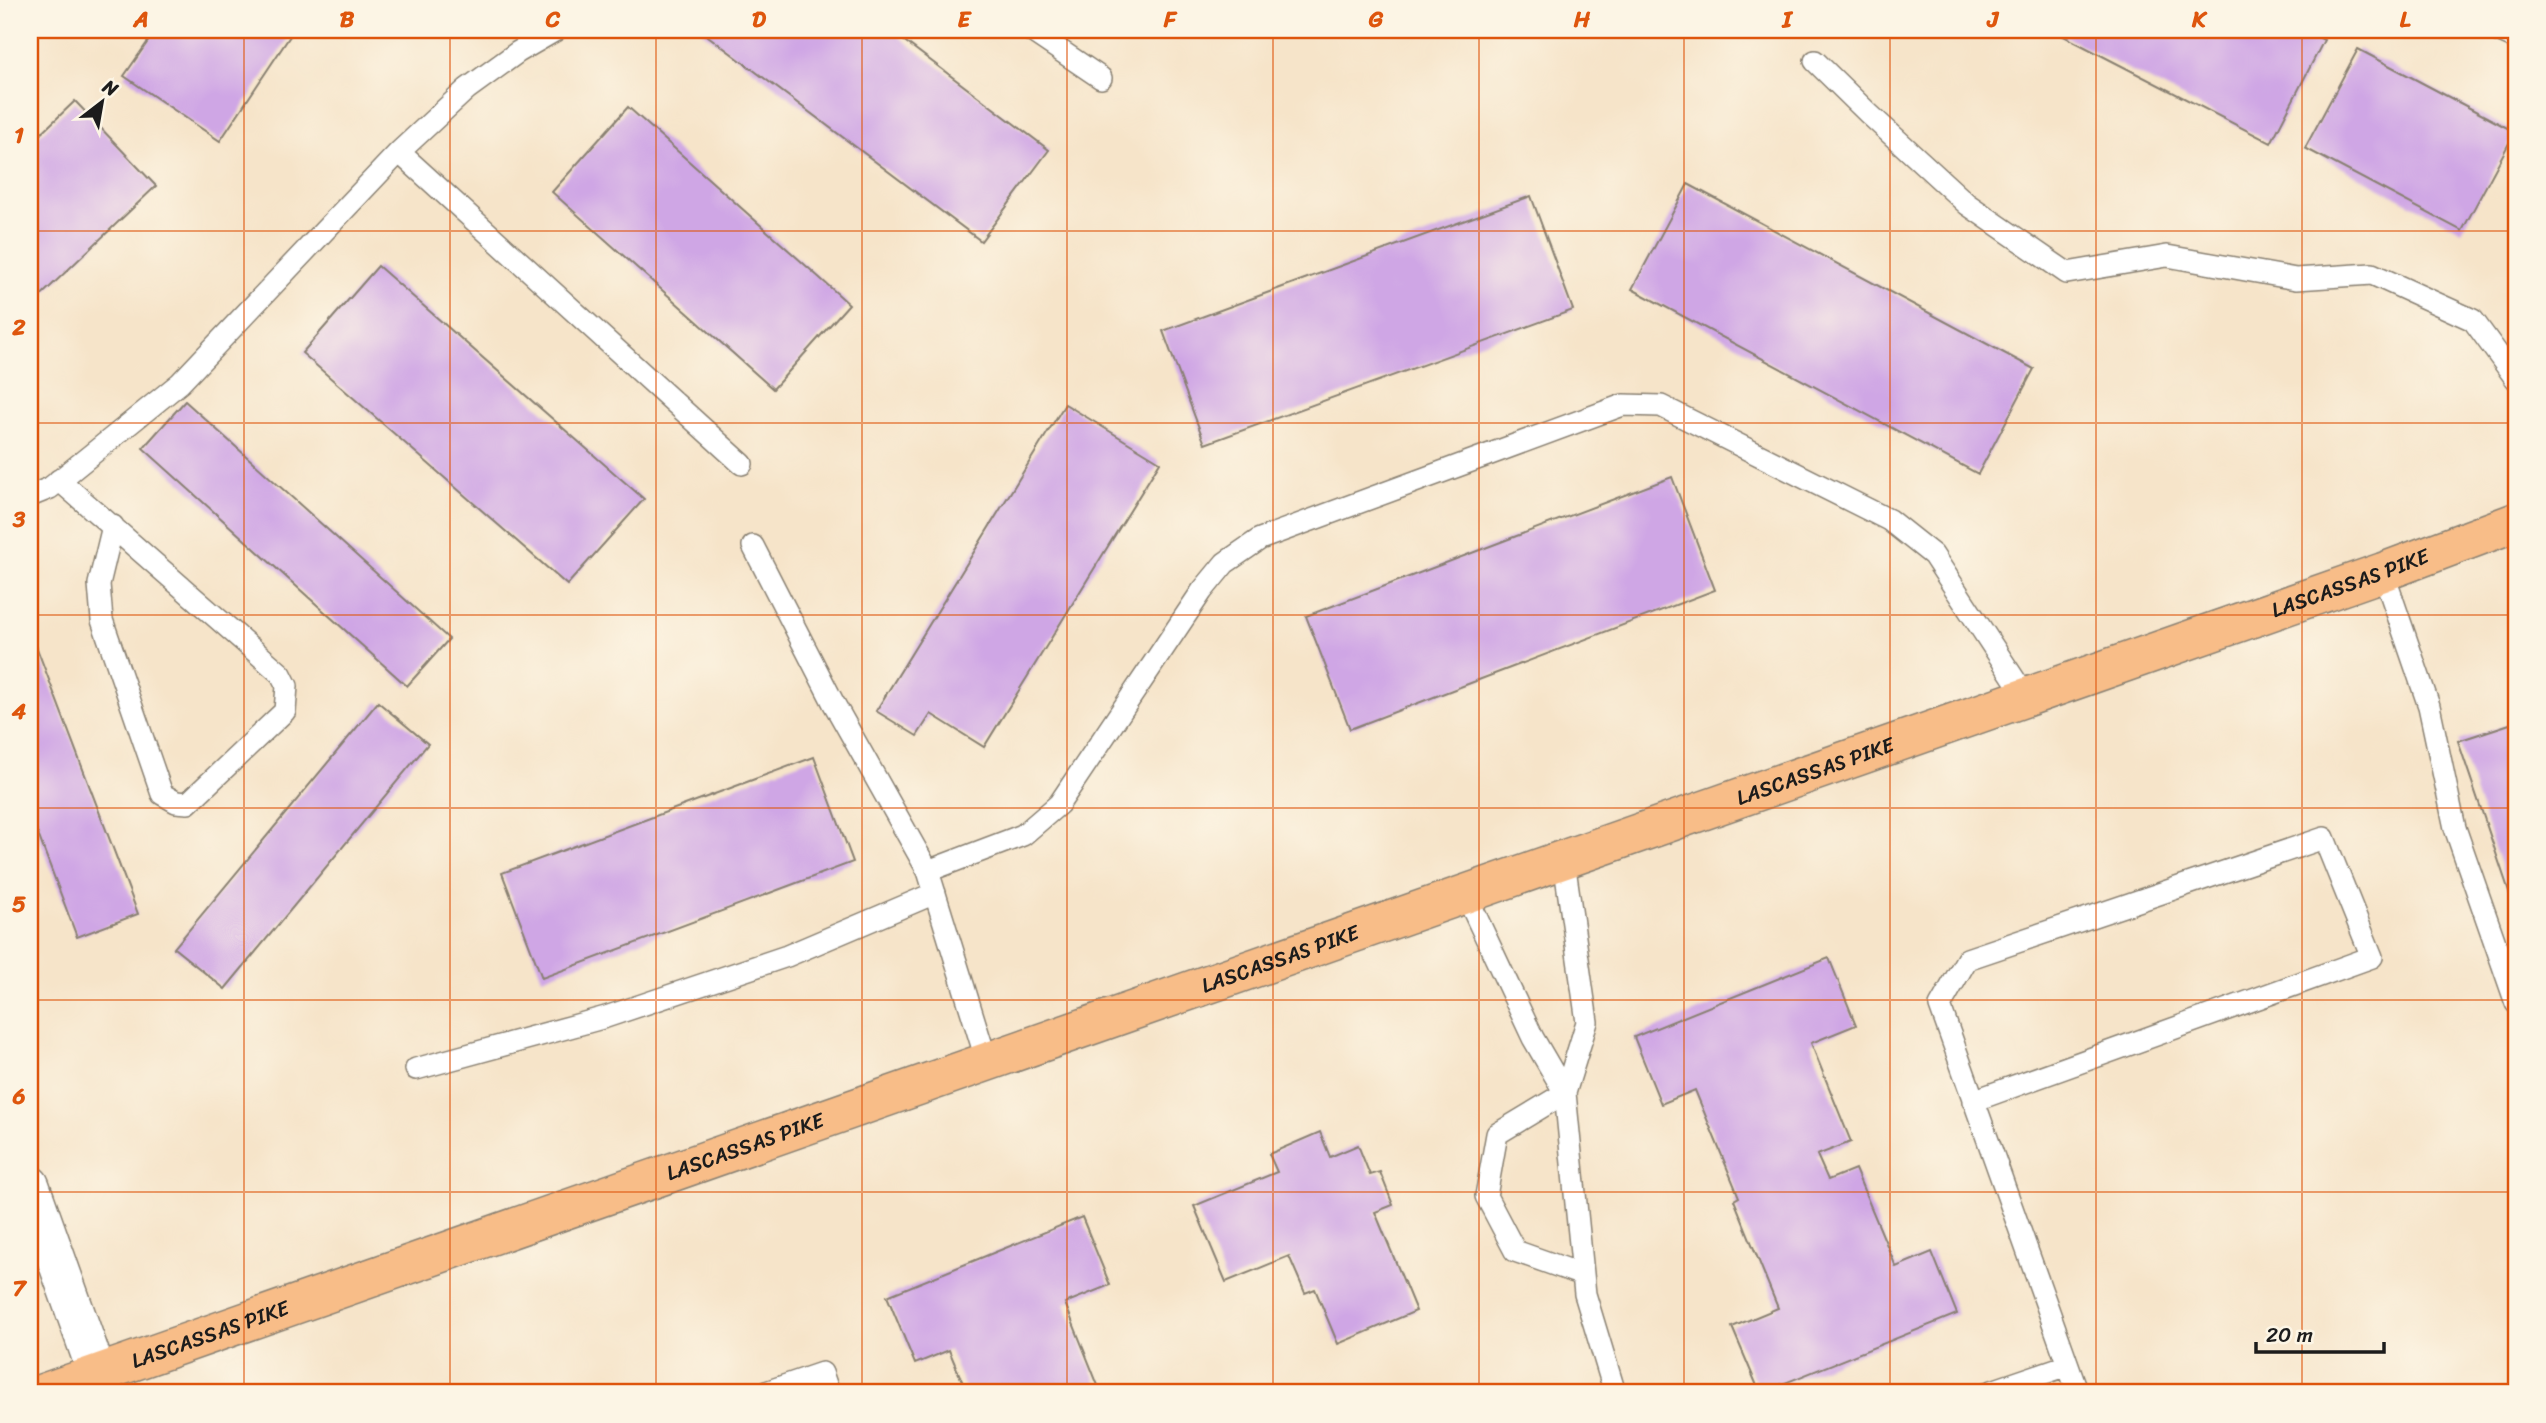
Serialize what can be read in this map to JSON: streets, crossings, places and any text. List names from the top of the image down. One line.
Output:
{"streets":{"main road":["LASCASSAS PIKE"]},"scale_bar":"20 m","north":"top right","grid":{"columns":["A","B","C","D","E","F","G","H","I","J","K","L"],"rows":["1","2","3","4","5","6","7"]}}
